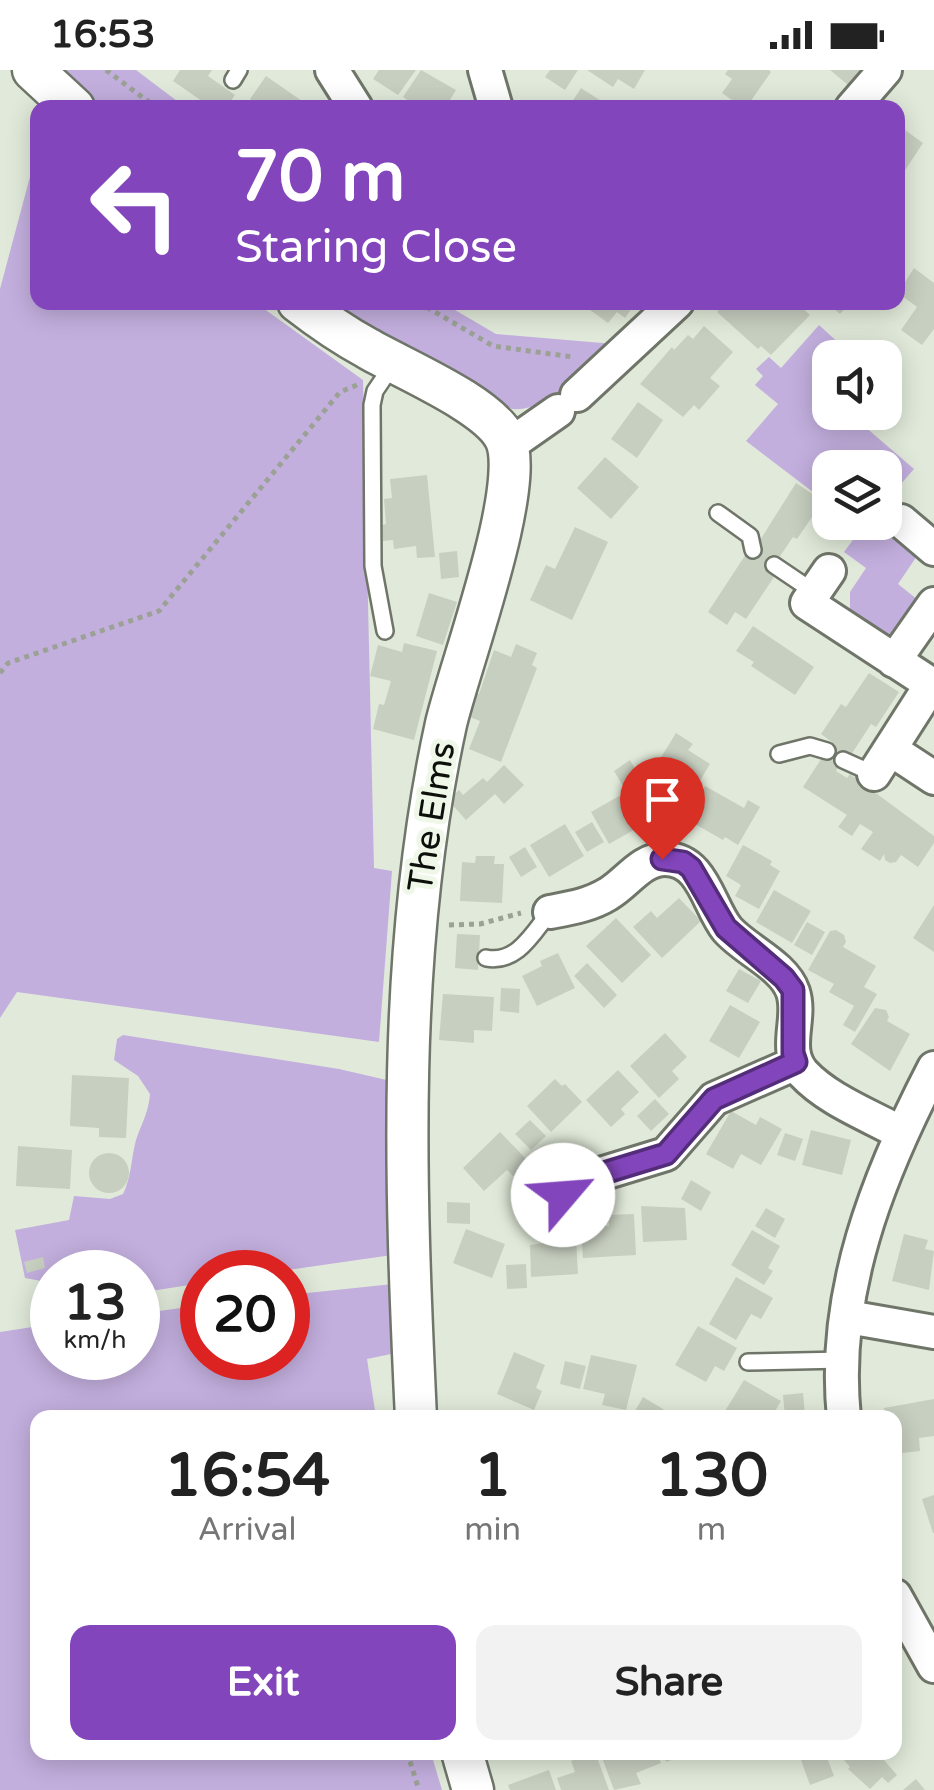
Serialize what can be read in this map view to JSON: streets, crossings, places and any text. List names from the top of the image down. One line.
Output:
{"streets":{"street":["The Elms"]},"page":{"status":"16:53","turn":["70 m","Staring Close"],"speed":"13 km/h","limit":"20","eta":["16:54","Arrival","1","min","130","m"],"buttons":["Exit","Share"]}}
